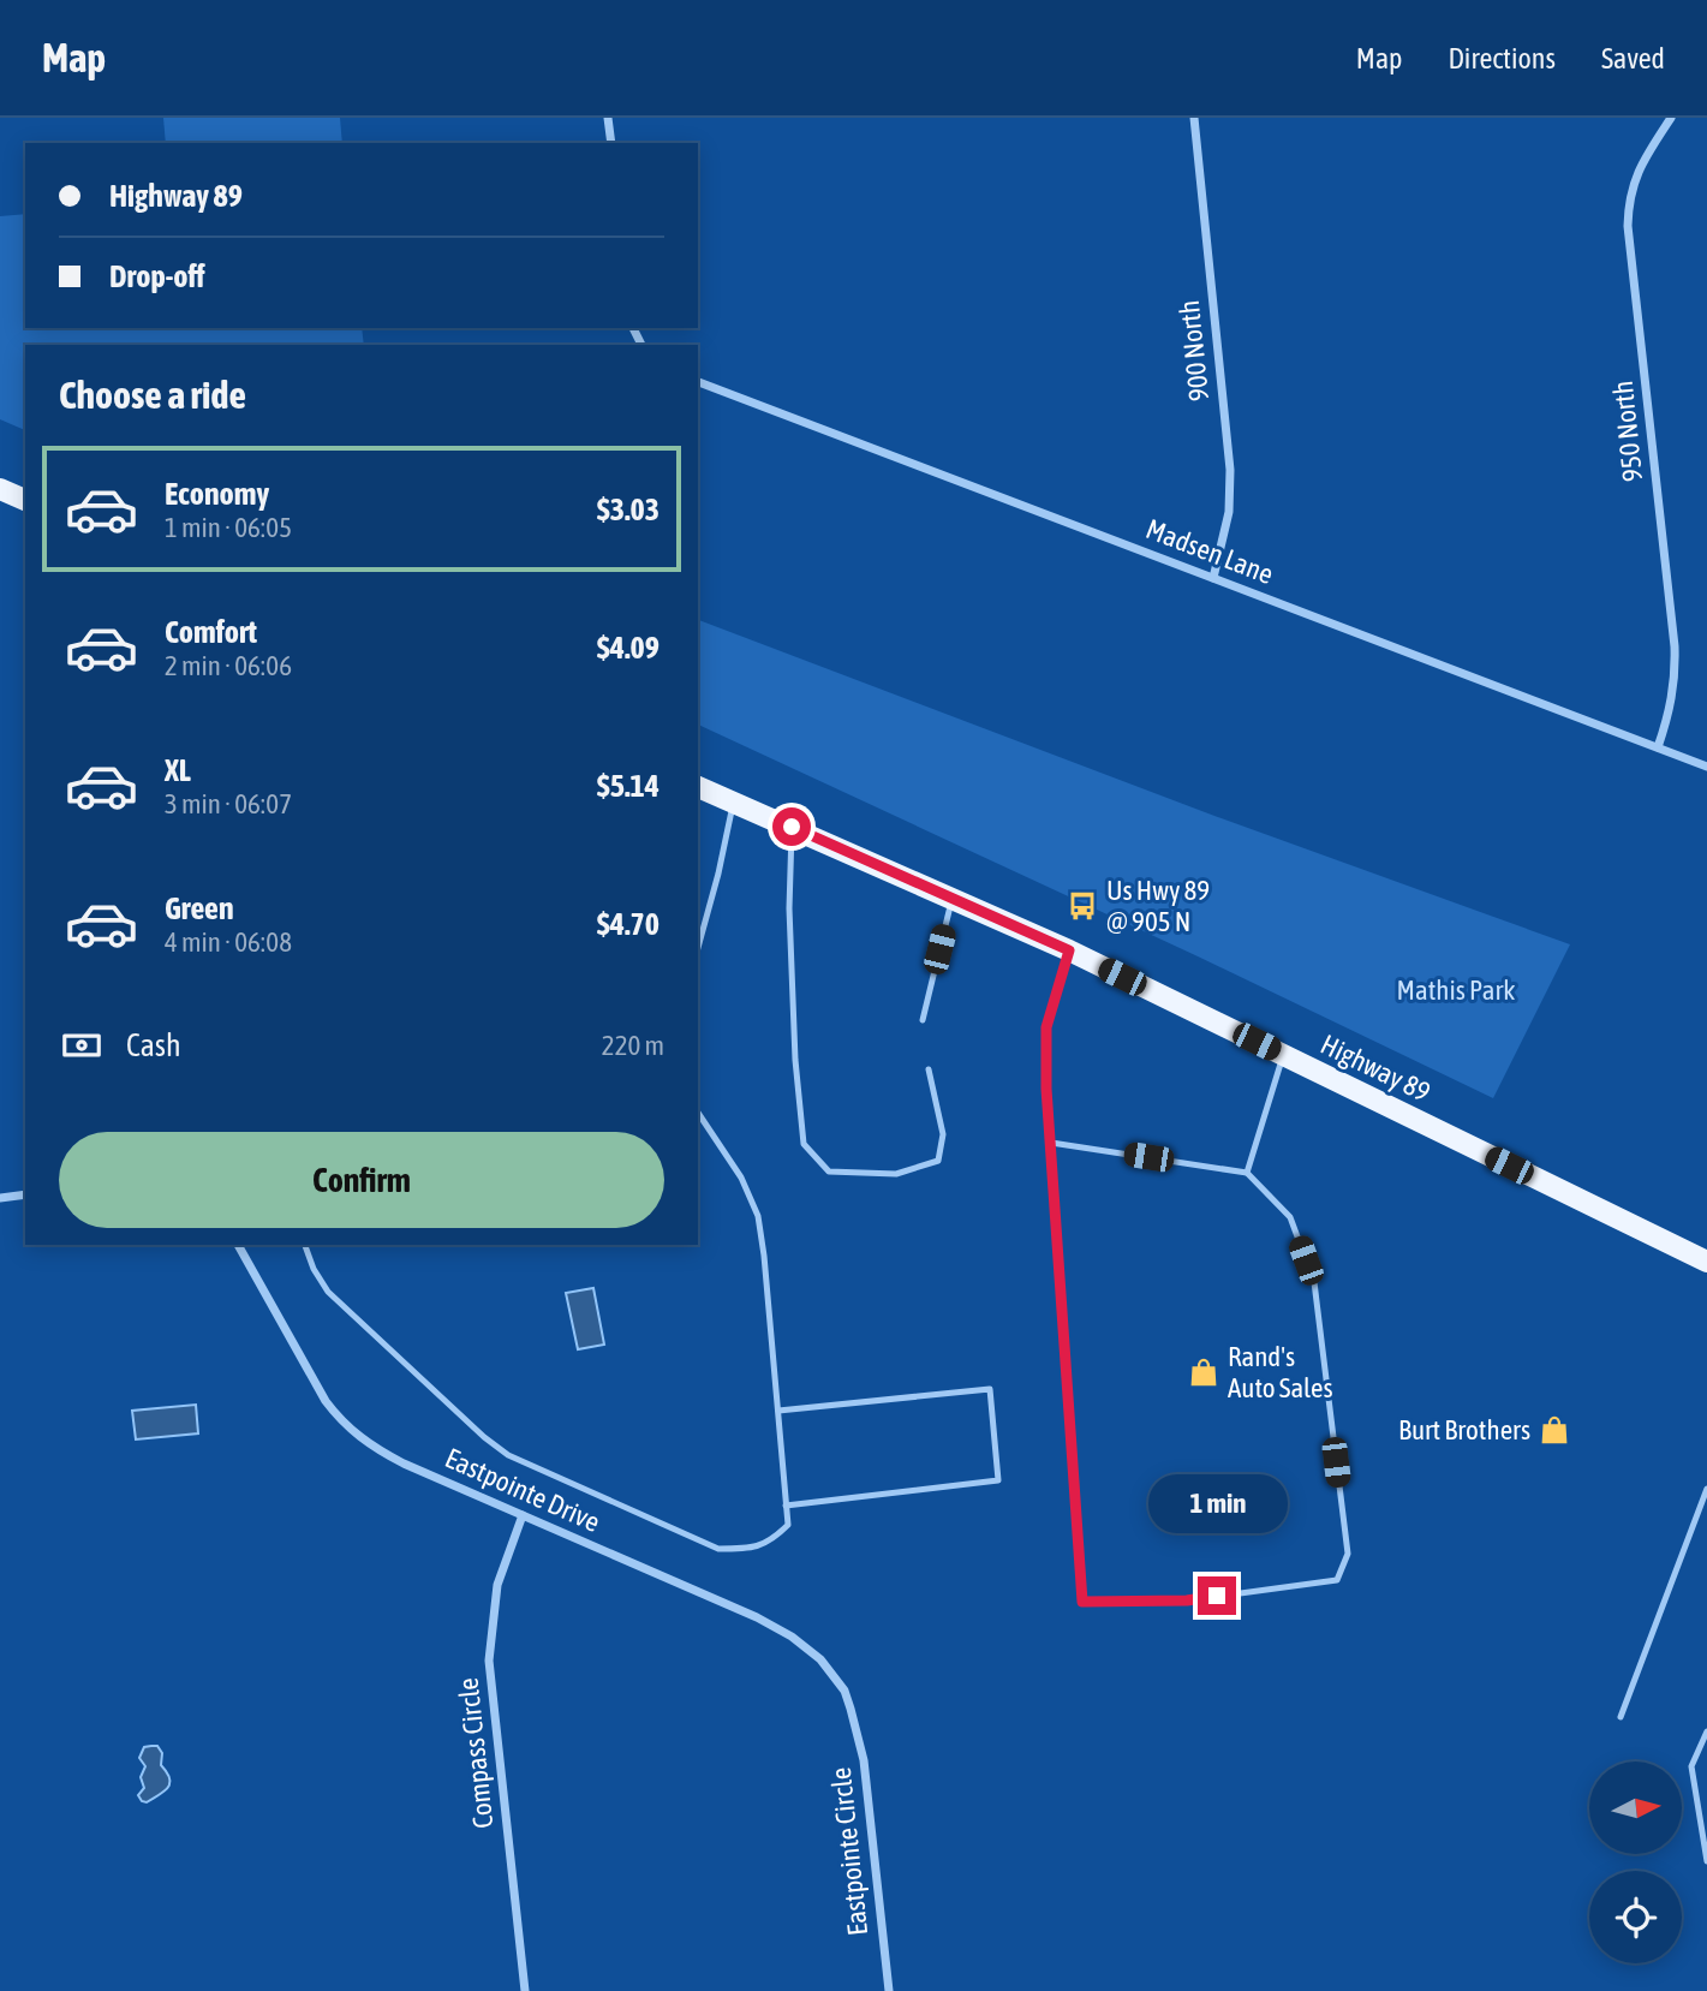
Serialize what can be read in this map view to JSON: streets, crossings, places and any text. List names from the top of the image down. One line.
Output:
{"streets":{"main road":["Highway 89"],"street":["900 North","950 North","Madsen Lane","Eastpointe Drive","Compass Circle","Eastpointe Circle"]},"crossings":[["900 North","Madsen Lane"],["950 North","Madsen Lane"],["Eastpointe Drive","Compass Circle"],["Eastpointe Drive","Eastpointe Circle"]],"parks":["Mathis Park"],"places":{"bus stop":["Us Hwy 89 @ 905 N"],"shop":["Rand's Auto Sales","Burt Brothers"]},"north":"right","page":{"header":"Map","nav":["Map","Directions","Saved"],"banner":["Highway 89","Drop-off"],"heading":"Choose a ride","list":[{"name":"Economy","note":"1 min · 06:05","value":"$3.03"},{"name":"Comfort","note":"2 min · 06:06","value":"$4.09"},{"name":"XL","note":"3 min · 06:07","value":"$5.14"},{"name":"Green","note":"4 min · 06:08","value":"$4.70"}],"pay":["Cash","220 m"],"buttons":"Confirm","bubble":"1 min"}}
